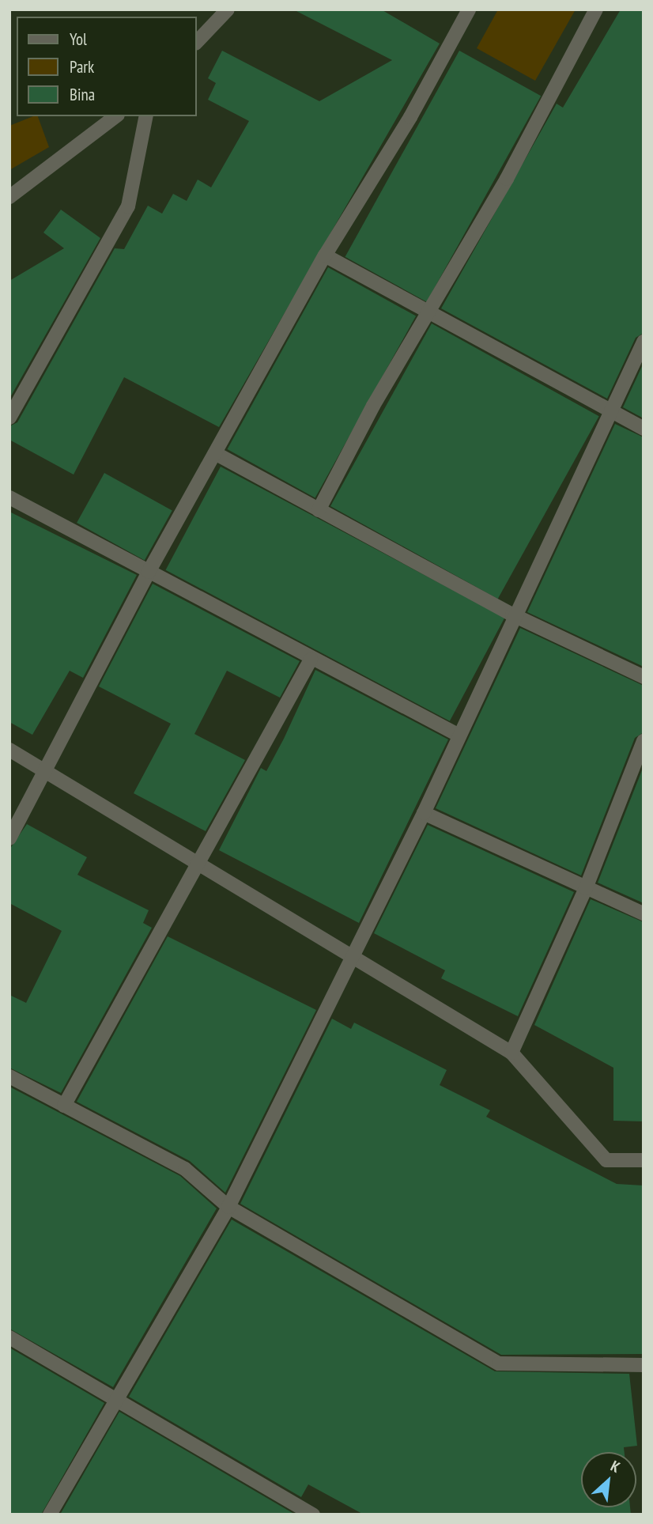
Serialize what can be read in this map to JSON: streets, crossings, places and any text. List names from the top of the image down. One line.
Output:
{"legend":["Yol","Park","Bina"],"north":"top right"}
